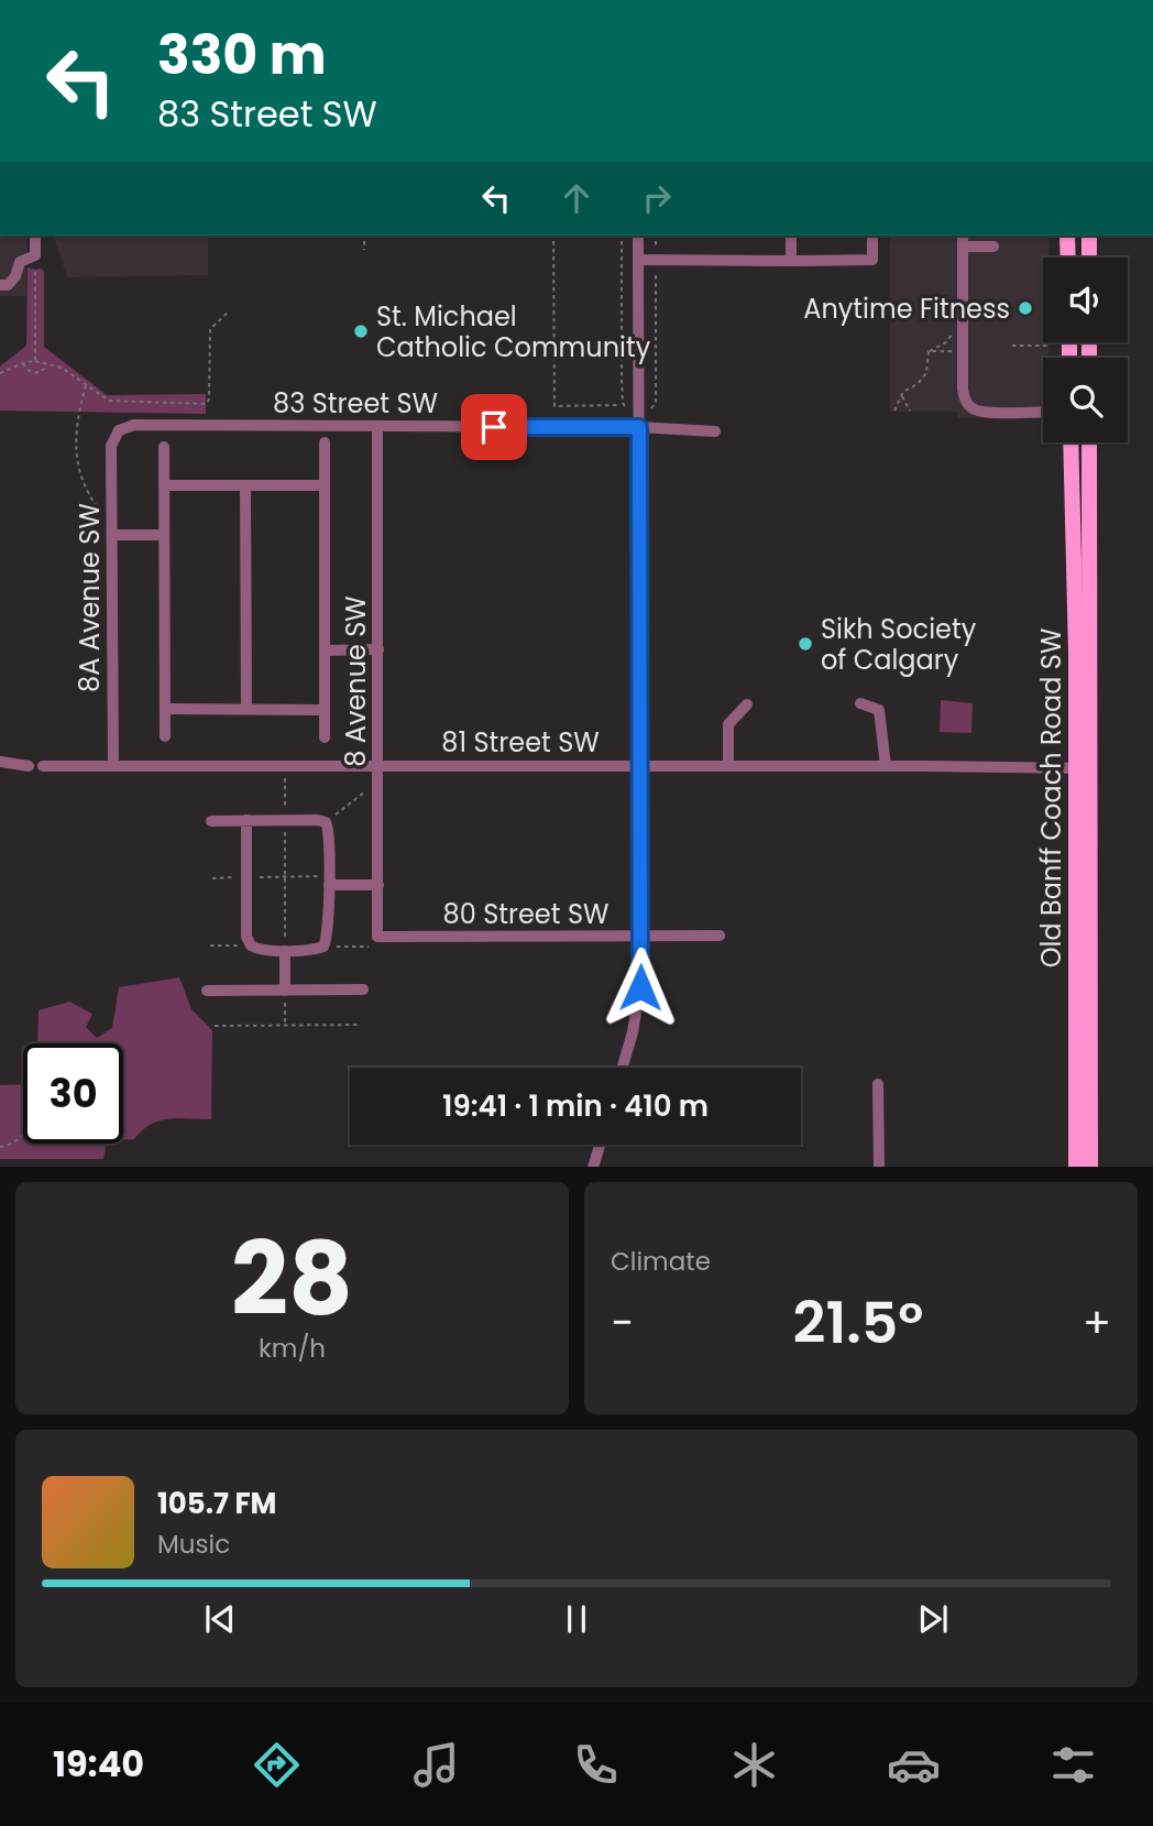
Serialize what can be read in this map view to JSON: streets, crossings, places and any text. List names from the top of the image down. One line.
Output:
{"streets":{"main road":["Old Banff Coach Road SW"],"street":["83 Street SW","8A Avenue SW","8 Avenue SW","81 Street SW","80 Street SW"]},"crossings":[["83 Street SW","8A Avenue SW"],["83 Street SW","8 Avenue SW"],["8A Avenue SW","81 Street SW"],["8 Avenue SW","81 Street SW"],["8 Avenue SW","80 Street SW"],["81 Street SW","Old Banff Coach Road SW"]],"places":["Anytime Fitness","St. Michael Catholic Community","Sikh Society of Calgary"],"page":{"turn":["330 m","83 Street SW"],"limit":"30","trip":"19:41 · 1 min · 410 m","tile":[["28","km/h"],"Climate"],"heat":["−","21.5°","+"],"song":["105.7 FM","Music"],"tabs":"19:40"}}
